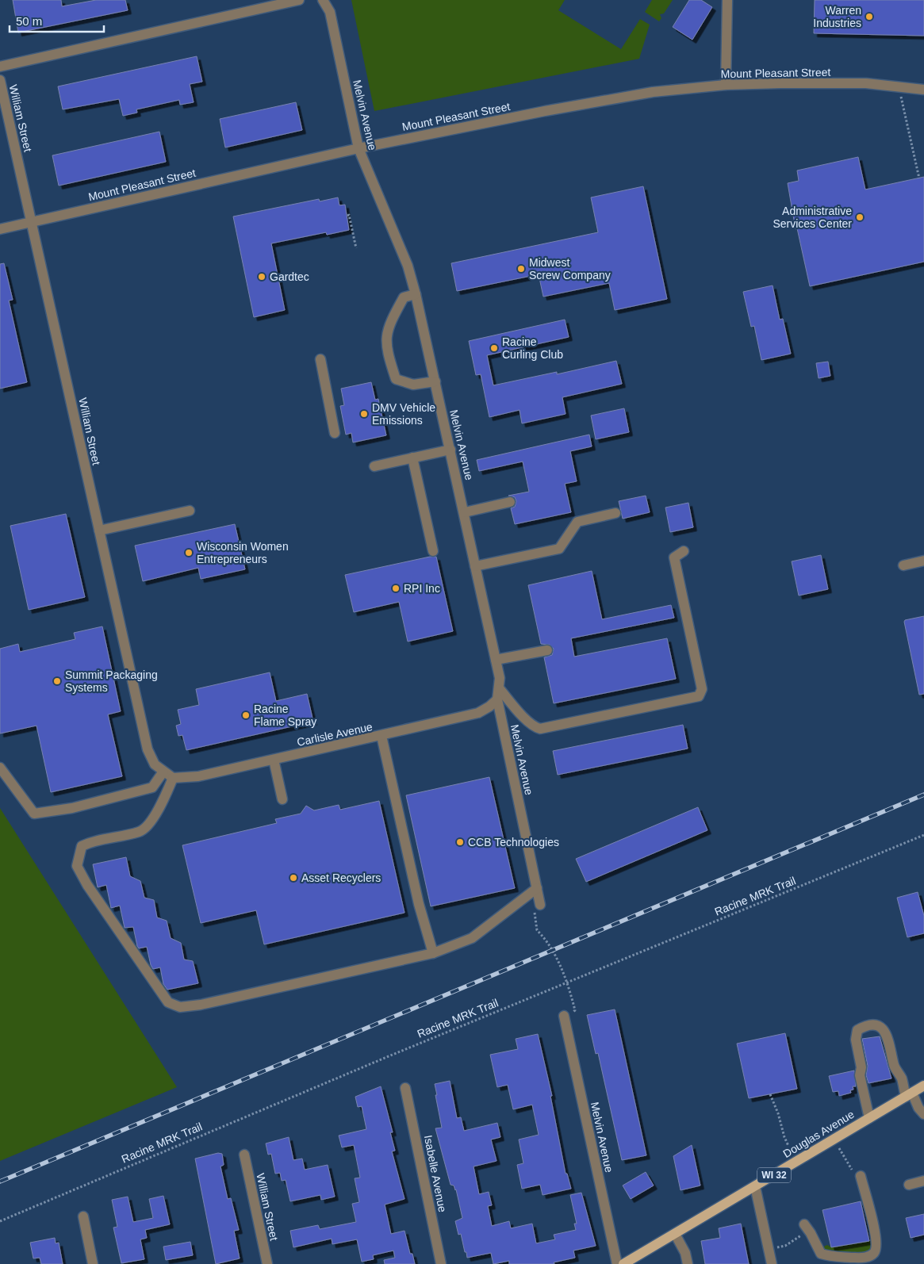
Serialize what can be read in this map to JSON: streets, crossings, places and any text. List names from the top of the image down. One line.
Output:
{"streets":{"main road":["Douglas Avenue","WI 32"],"street":["Mount Pleasant Street","Melvin Avenue","William Street","Carlisle Avenue","Isabelle Avenue"],"path":["Racine MRK Trail"]},"crossings":[["Mount Pleasant Street","Melvin Avenue"],["Mount Pleasant Street","William Street"],["Melvin Avenue","Carlisle Avenue"],["William Street","Carlisle Avenue"]],"places":["Warren Industries","Administrative Services Center","Midwest Screw Company","Gardtec","Racine Curling Club","DMV Vehicle Emissions","Wisconsin Women Entrepreneurs","RPI Inc","Summit Packaging Systems","Racine Flame Spray","CCB Technologies","Asset Recyclers"],"scale_bar":"50 m"}
